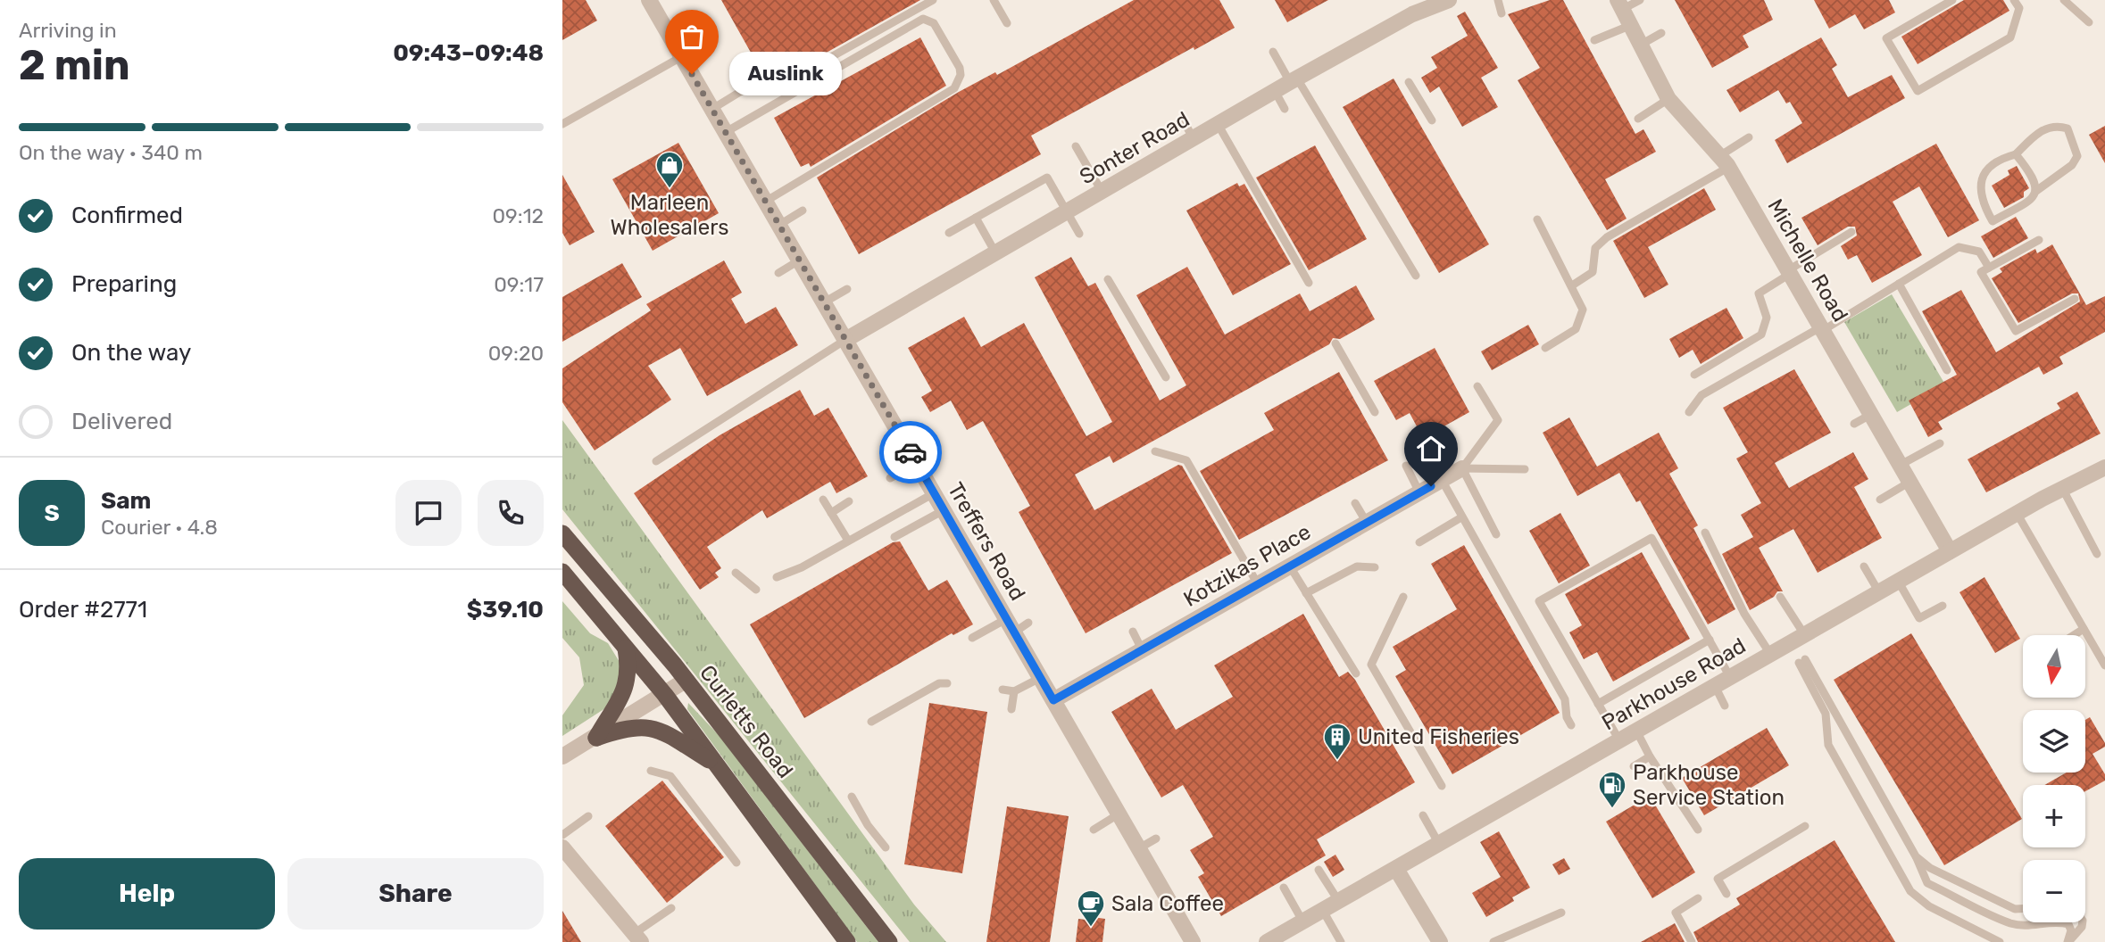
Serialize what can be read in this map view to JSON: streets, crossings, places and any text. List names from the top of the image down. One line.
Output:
{"streets":{"highway":["Curletts Road"],"street":["Sonter Road","Michelle Road","Treffers Road","Kotzikas Place","Parkhouse Road"]},"crossings":[["Sonter Road","Treffers Road"],["Michelle Road","Parkhouse Road"],["Treffers Road","Kotzikas Place"]],"places":{"other":["Auslink"],"shop":["Marleen Wholesalers"],"building":["United Fisheries"],"fuel station":["Parkhouse Service Station"],"cafe":["Sala Coffee"]},"north":"bottom","page":{"heading":["2 min","Arriving in","09:43–09:48"],"panel":["Sam","Courier · 4.8","Order #2771","$39.10"],"bubble":"Auslink","bar":"On the way · 340 m","list":[["Confirmed","09:12"],["Preparing","09:17"],["On the way","09:20"],"Delivered"],"round":"S","map_buttons":["+","−"],"buttons":["Help","Share"]}}
